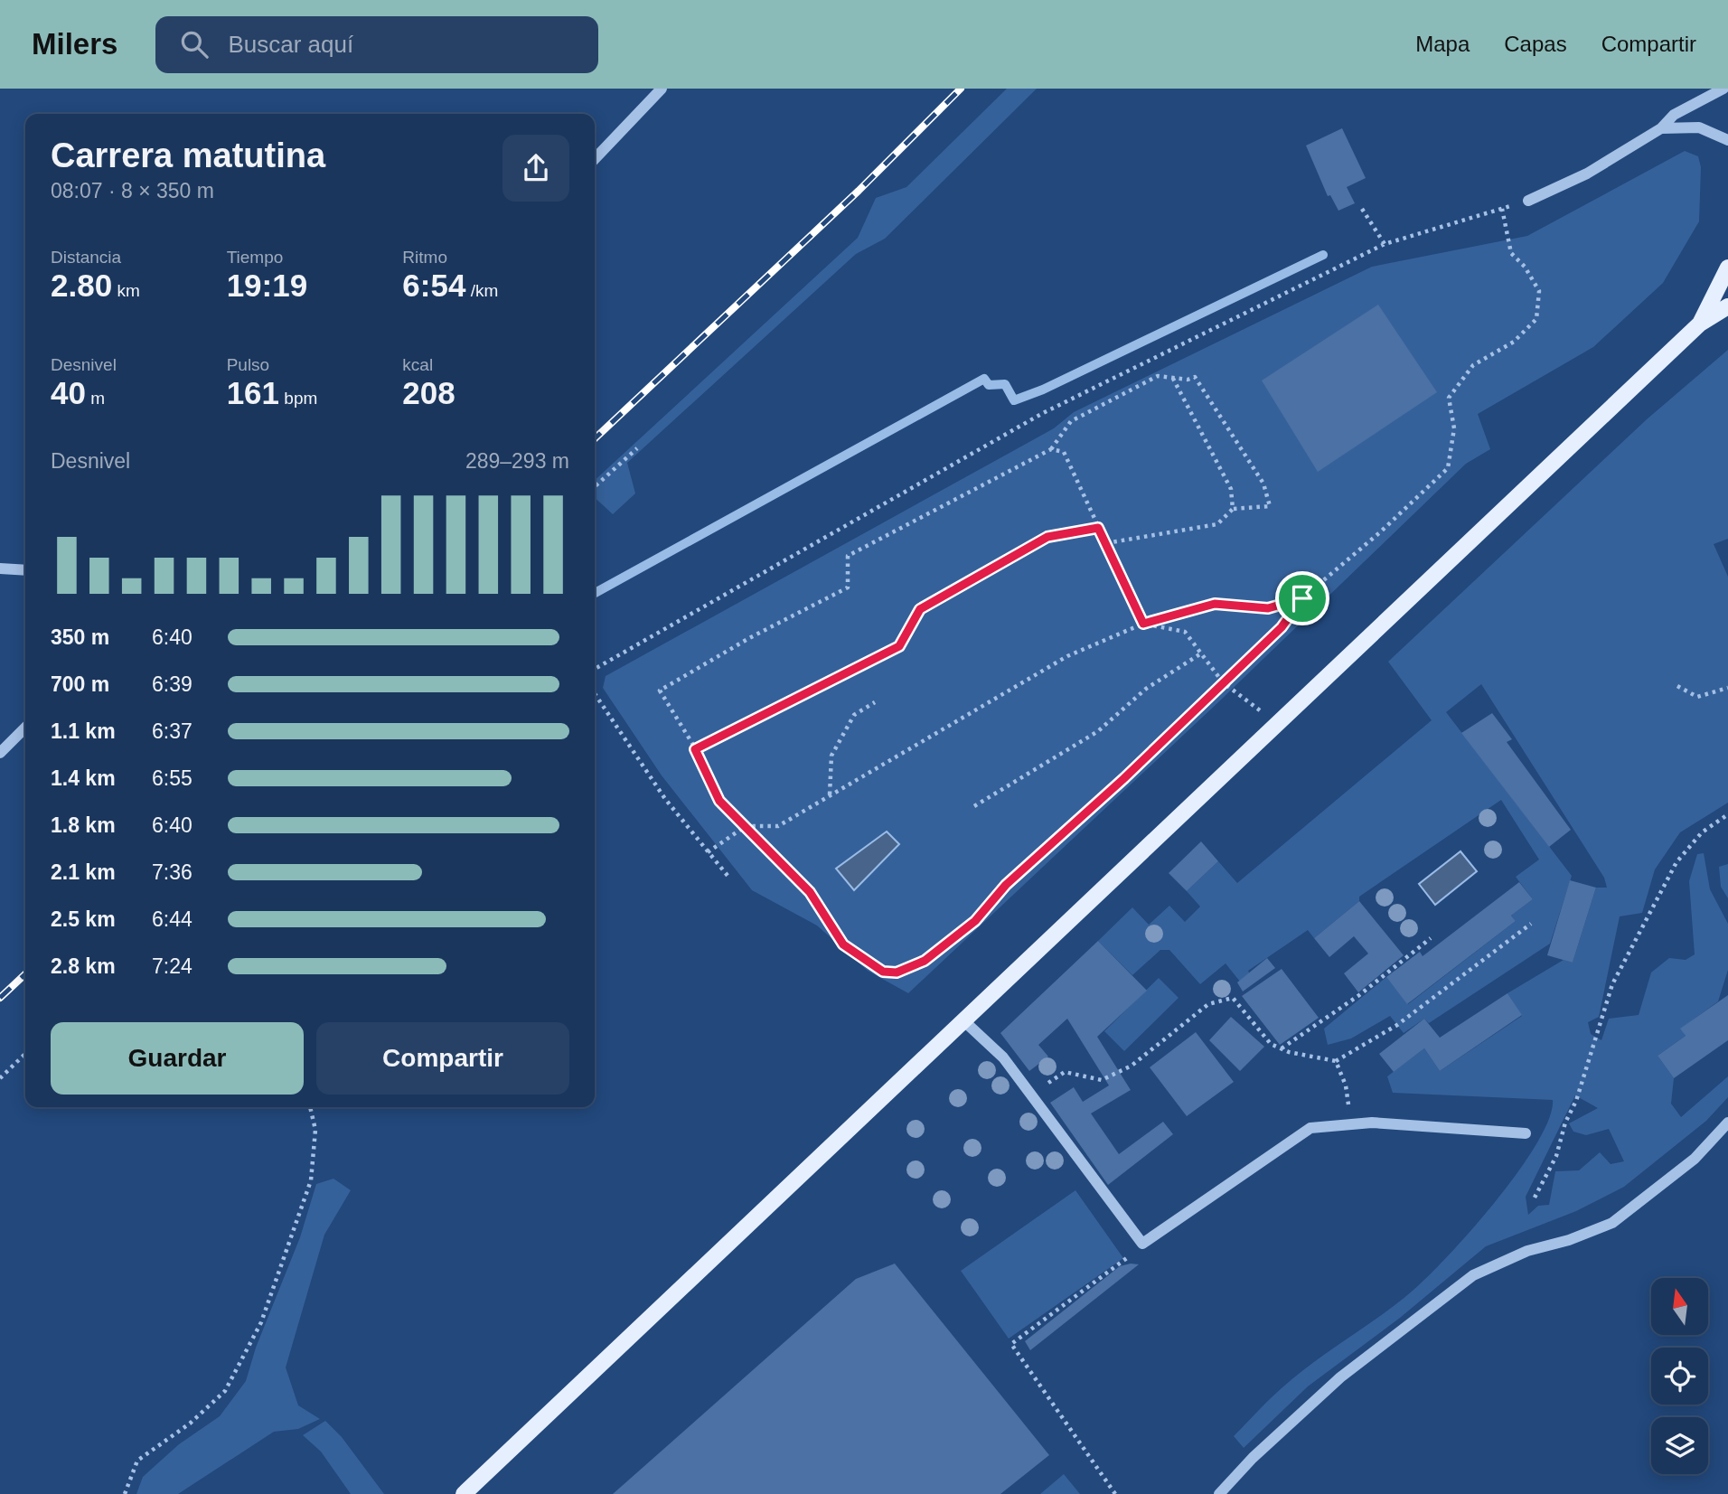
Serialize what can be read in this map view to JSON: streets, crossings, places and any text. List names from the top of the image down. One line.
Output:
{"north":"top","page":{"header":"Milers","search":"Buscar aquí","nav":["Mapa","Capas","Compartir"],"heading":["Carrera matutina","08:07 · 8 × 350 m"],"stats":[["Distancia","2.80 km"],["Tiempo","19:19"],["Ritmo","6:54 /km"],["Desnivel","40 m"],["Pulso","161 bpm"],["kcal","208"]],"chart":["Desnivel","289–293 m"],"list":[{"name":"350 m","note":"6:40"},{"name":"700 m","note":"6:39"},{"name":"1.1 km","note":"6:37"},{"name":"1.4 km","note":"6:55"},{"name":"1.8 km","note":"6:40"},{"name":"2.1 km","note":"7:36"},{"name":"2.5 km","note":"6:44"},{"name":"2.8 km","note":"7:24"}],"buttons":["Guardar","Compartir"]}}
